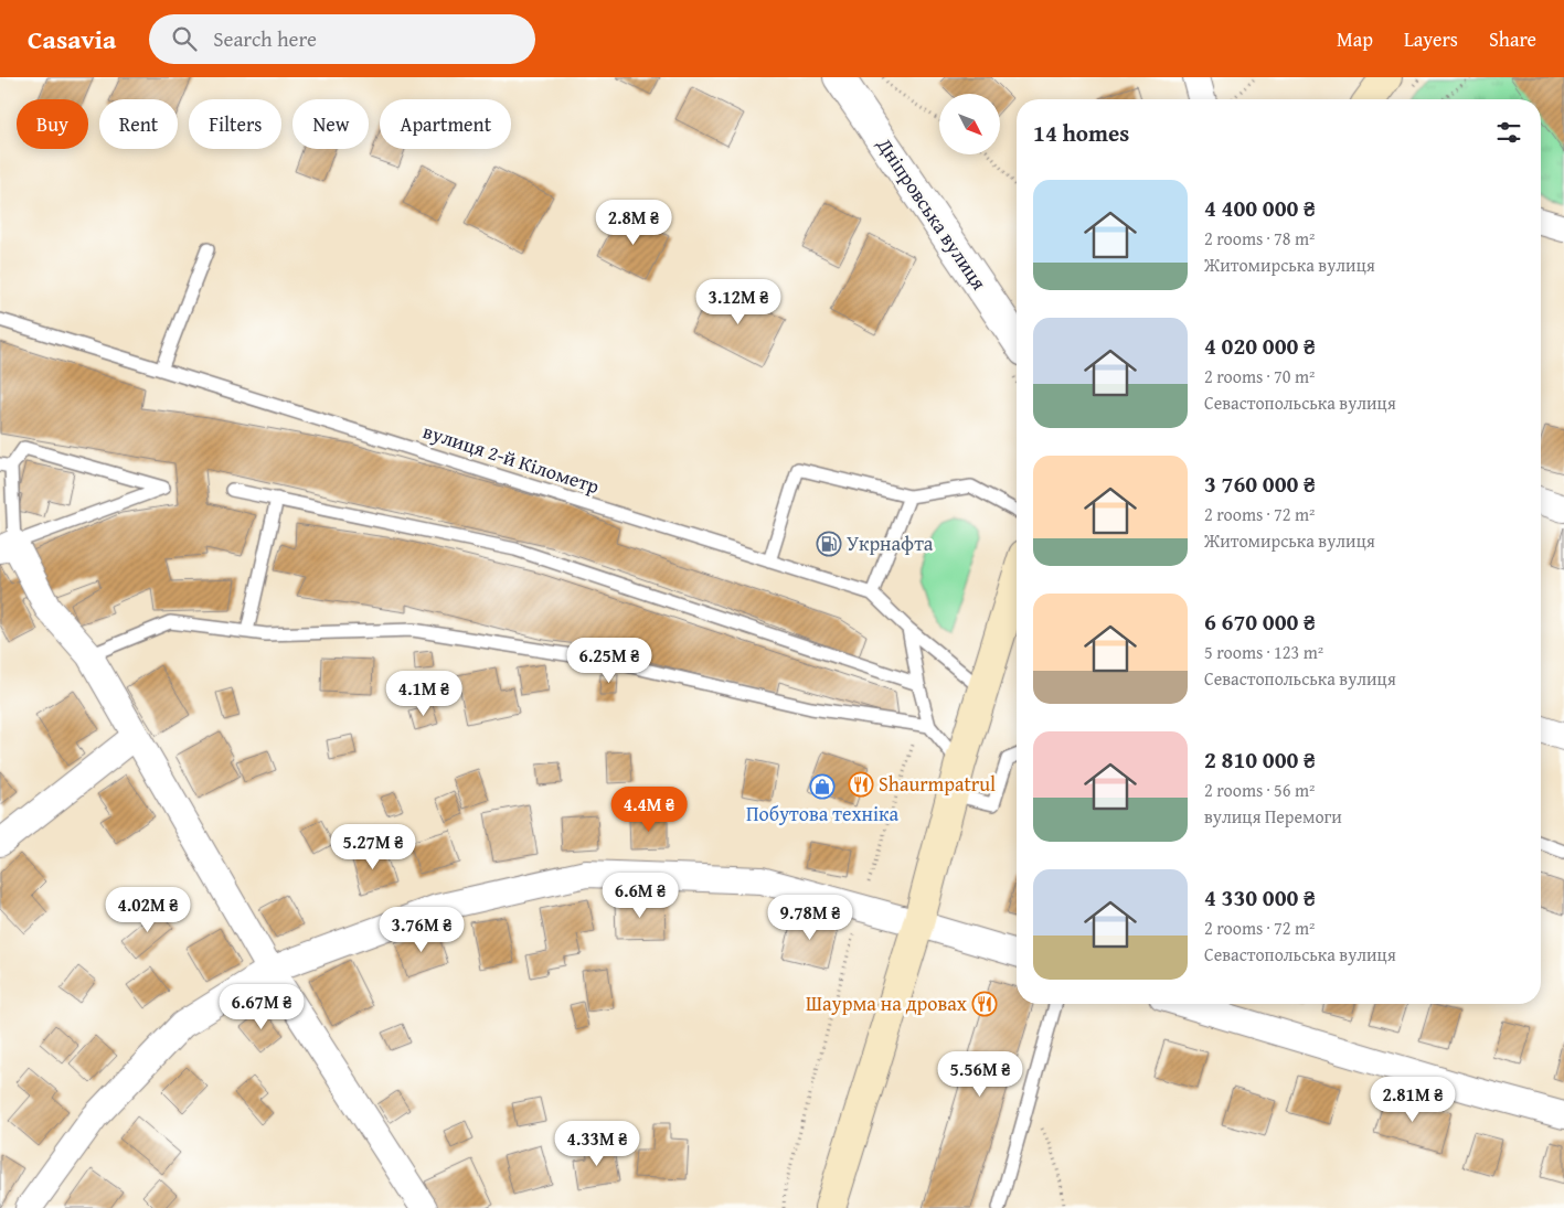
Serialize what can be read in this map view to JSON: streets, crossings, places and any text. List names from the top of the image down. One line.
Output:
{"streets":{"street":["Дніпровська вулиця"],"lane":["вулиця 2-й Кілометр"]},"places":{"fuel station":["Укрнафта"],"restaurant":["Shaurmpatrul","Шаурма на дровах"],"shop":["Побутова техніка"]},"north":"bottom right","page":{"header":"Casavia","search":"Search here","nav":["Map","Layers","Share"],"chip":["Buy","Rent","Filters","New","Apartment"],"heading":"14 homes","list":[{"name":"4 400 000 ₴","note":"2 rooms · 78 m² · Житомирська вулиця"},{"name":"4 020 000 ₴","note":"2 rooms · 70 m² · Севастопольська вулиця"},{"name":"3 760 000 ₴","note":"2 rooms · 72 m² · Житомирська вулиця"},{"name":"6 670 000 ₴","note":"5 rooms · 123 m² · Севастопольська вулиця"},{"name":"2 810 000 ₴","note":"2 rooms · 56 m² · вулиця Перемоги"},{"name":"4 330 000 ₴","note":"2 rooms · 72 m² · Севастопольська вулиця"}],"price":["2.8M ₴","3.12M ₴","6.25M ₴","4.1M ₴","4.4M ₴","5.27M ₴","6.6M ₴","4.02M ₴","9.78M ₴","3.76M ₴","6.67M ₴","5.56M ₴","2.81M ₴","4.33M ₴"]}}
